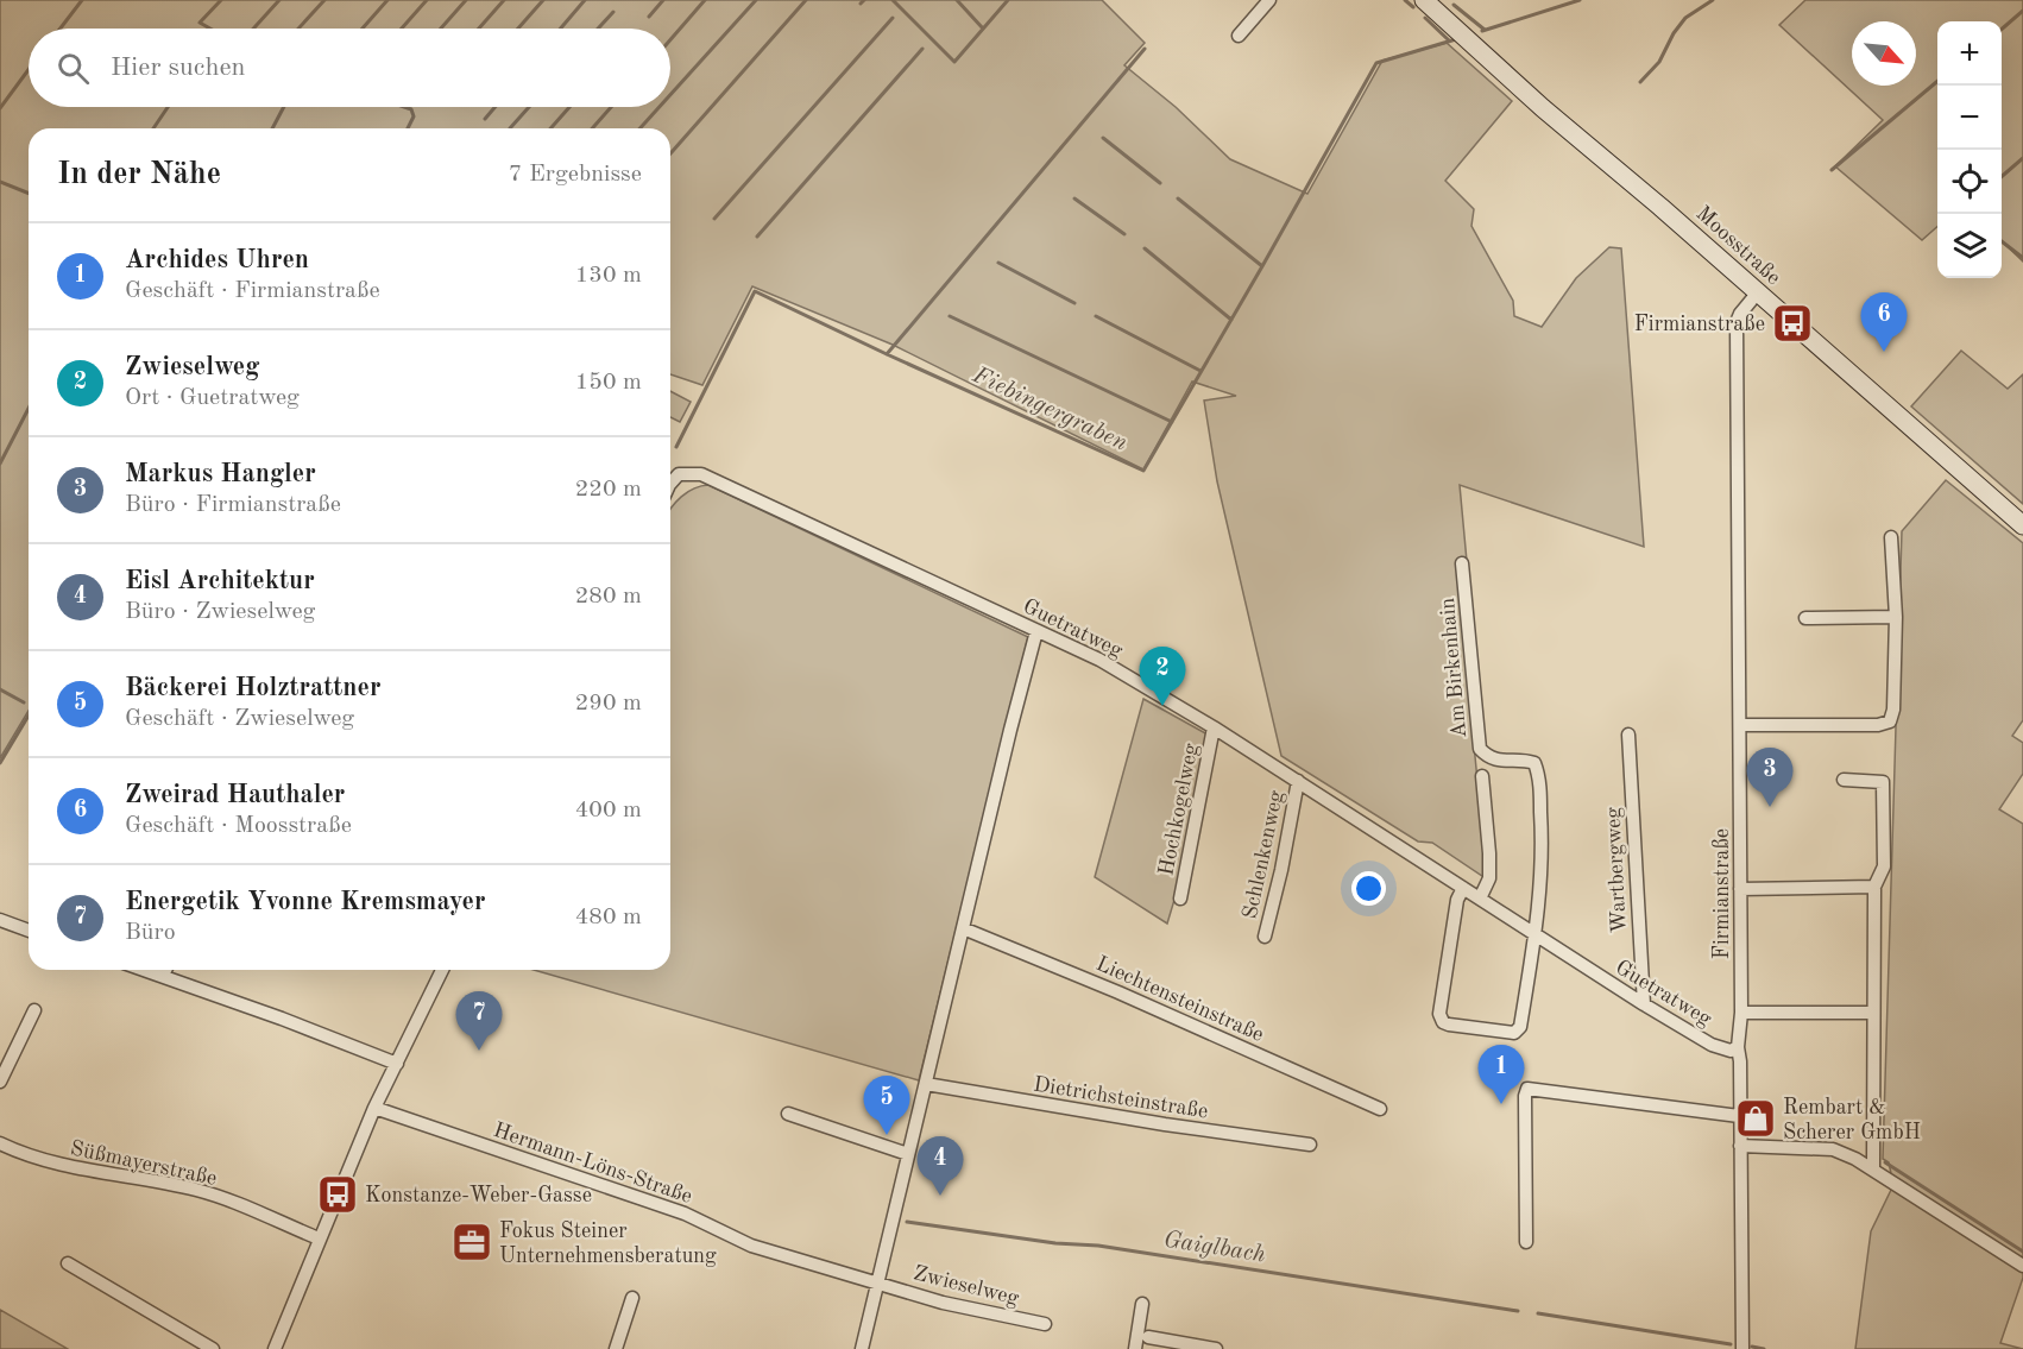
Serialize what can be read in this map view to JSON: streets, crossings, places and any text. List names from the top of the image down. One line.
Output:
{"streets":{"street":["Moosstraße","Guetratweg","Am Birkenhain","Hochkogelweg","Schlenkenweg","Wartbergweg","Firmianstraße","Liechtensteinstraße","Dietrichsteinstraße","Süßmayerstraße","Hermann-Löns-Straße","Zwieselweg"]},"crossings":[["Moosstraße","Firmianstraße"],["Guetratweg","Am Birkenhain"],["Guetratweg","Hochkogelweg"],["Guetratweg","Schlenkenweg"],["Guetratweg","Wartbergweg"],["Guetratweg","Firmianstraße"],["Guetratweg","Zwieselweg"],["Liechtensteinstraße","Zwieselweg"],["Dietrichsteinstraße","Zwieselweg"],["Hermann-Löns-Straße","Zwieselweg"]],"water":["Fiebingergraben","Gaiglbach"],"places":{"bus stop":["Firmianstraße","Konstanze-Weber-Gasse"],"shop":["Rembart & Scherer GmbH"],"office":["Fokus Steiner Unternehmensberatung"]},"north":"bottom right","page":{"map_buttons":["+","−"],"search":"Hier suchen","heading":["In der Nähe","7 Ergebnisse"],"list":[{"mark":"1","name":"Archides Uhren","note":"Geschäft · Firmianstraße","value":"130 m"},{"mark":"2","name":"Zwieselweg","note":"Ort · Guetratweg","value":"150 m"},{"mark":"3","name":"Markus Hangler","note":"Büro · Firmianstraße","value":"220 m"},{"mark":"4","name":"Eisl Architektur","note":"Büro · Zwieselweg","value":"280 m"},{"mark":"5","name":"Bäckerei Holztrattner","note":"Geschäft · Zwieselweg","value":"290 m"},{"mark":"6","name":"Zweirad Hauthaler","note":"Geschäft · Moosstraße","value":"400 m"},{"mark":"7","name":"Energetik Yvonne Kremsmayer","note":"Büro","value":"480 m"}],"pins":["6","2","3","7","1","5","4"]}}
